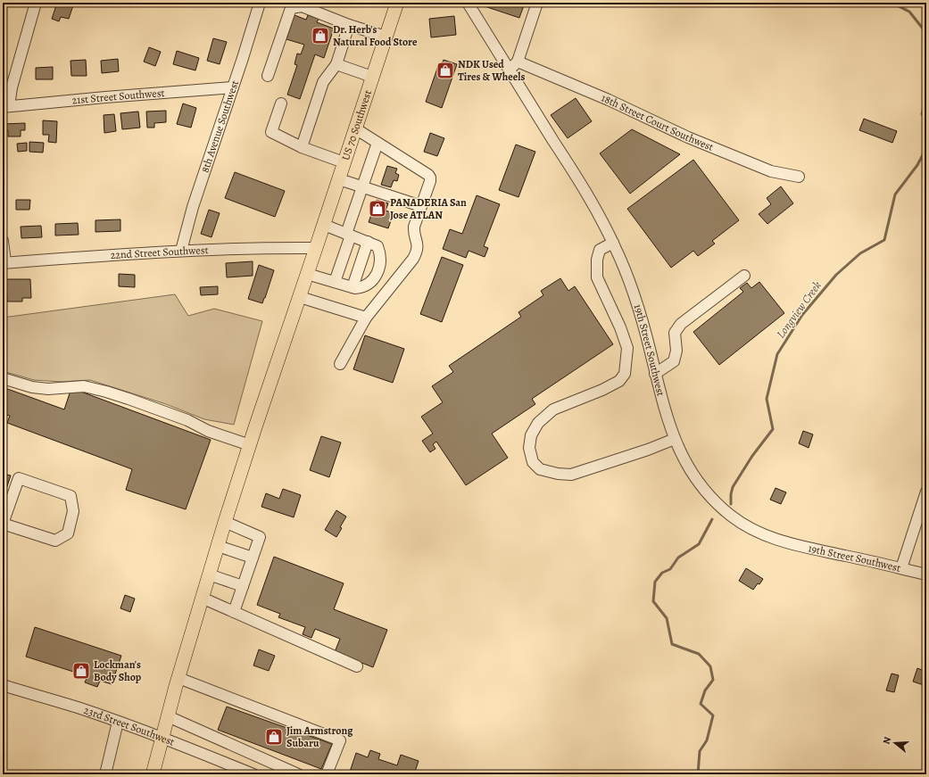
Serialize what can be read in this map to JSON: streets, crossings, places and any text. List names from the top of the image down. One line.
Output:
{"streets":{"main road":["US 70 Southwest"],"street":["21st Street Southwest","18th Street Court Southwest","8th Avenue Southwest","22nd Street Southwest","19th Street Southwest","23rd Street Southwest"]},"crossings":[["21st Street Southwest","8th Avenue Southwest"],["US 70 Southwest","22nd Street Southwest"],["US 70 Southwest","23rd Street Southwest"],["8th Avenue Southwest","22nd Street Southwest"]],"water":["Longview Creek"],"places":{"shop":["Dr. Herb's Natural Food Store","NDK Used Tires & Wheels","PANADERIA San Jose ATLAN","Lockman's Body Shop","Jim Armstrong Subaru"]},"north":"left"}
